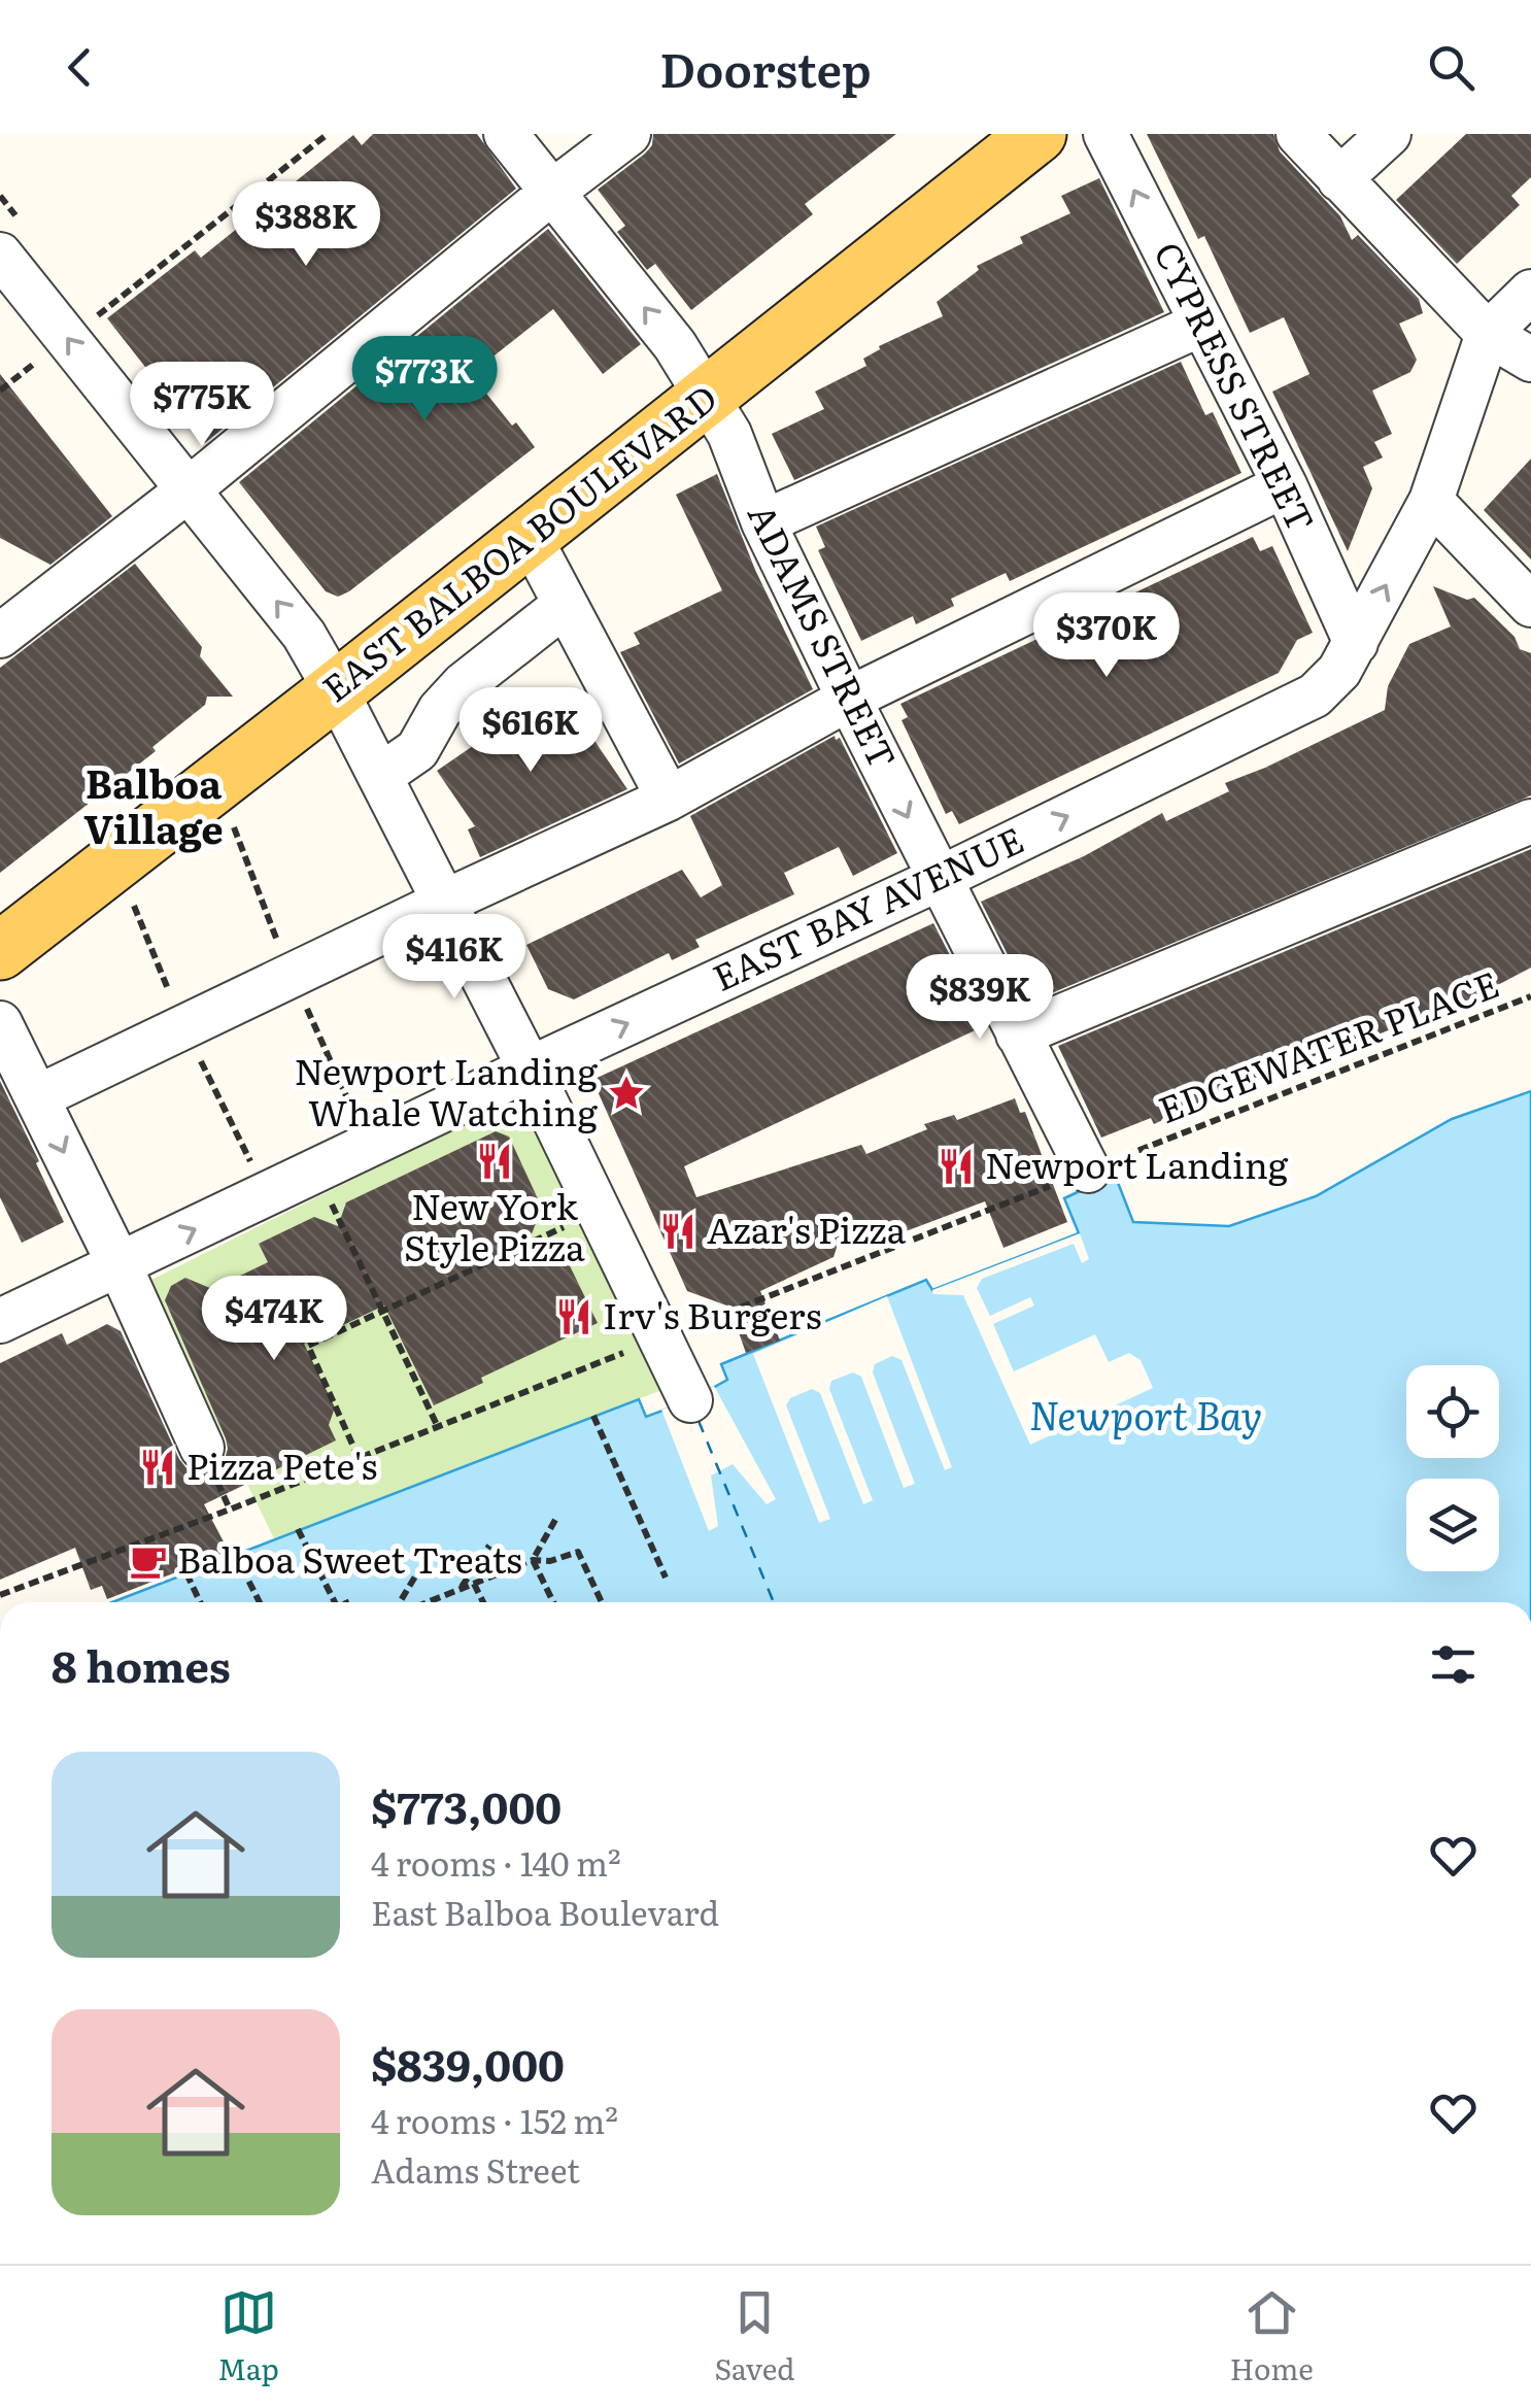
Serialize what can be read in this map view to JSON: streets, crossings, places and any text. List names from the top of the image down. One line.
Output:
{"streets":{"main road":["EAST BALBOA BOULEVARD"],"street":["CYPRESS STREET","ADAMS STREET","EAST BAY AVENUE"],"path":["EDGEWATER PLACE"]},"crossings":[["CYPRESS STREET","EAST BAY AVENUE"],["EAST BALBOA BOULEVARD","ADAMS STREET"],["ADAMS STREET","EAST BAY AVENUE"],["ADAMS STREET","EDGEWATER PLACE"]],"districts":["Balboa Village"],"water":["Newport Bay"],"places":{"place":["Newport Landing Whale Watching"],"restaurant":["New York Style Pizza","Newport Landing","Azar's Pizza","Irv's Burgers","Pizza Pete's"],"cafe":["Balboa Sweet Treats"]},"page":{"header":"Doorstep","price":["$388K","$773K","$775K","$370K","$616K","$416K","$839K","$474K"],"heading":"8 homes","list":[{"name":"$773,000","note":"4 rooms · 140 m² · East Balboa Boulevard"},{"name":"$839,000","note":"4 rooms · 152 m² · Adams Street"}],"tabs":["Map","Saved","Home"]}}
